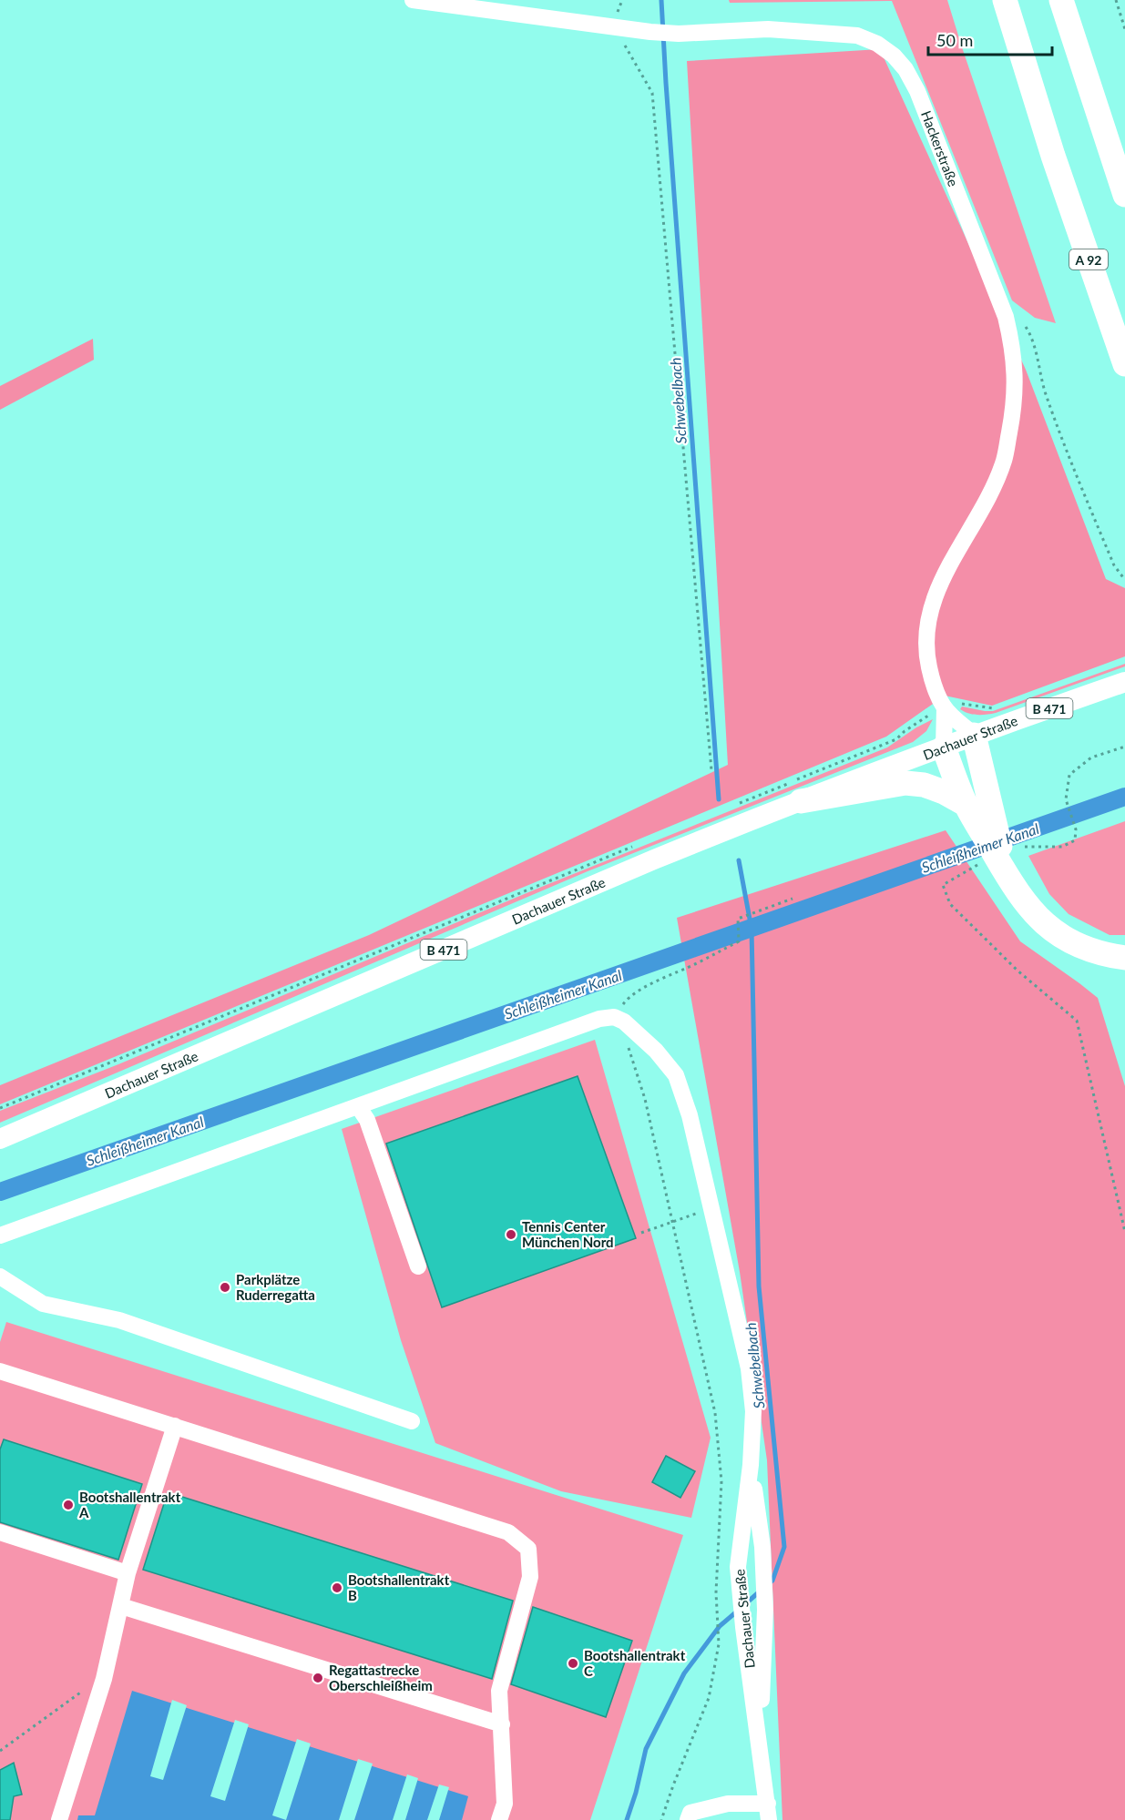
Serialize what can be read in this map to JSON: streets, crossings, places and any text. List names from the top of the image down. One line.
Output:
{"streets":{"highway":["A 92"],"main road":["B 471","Dachauer Straße"],"street":["Hackerstraße"]},"crossings":[["Hackerstraße","Dachauer Straße"]],"water":["Schwebelbach","Schleißheimer Kanal"],"places":["Tennis Center München Nord","Parkplätze Ruderregatta","Bootshallentrakt A","Bootshallentrakt B","Bootshallentrakt C","Regattastrecke Oberschleißheim"],"scale_bar":"50 m"}
